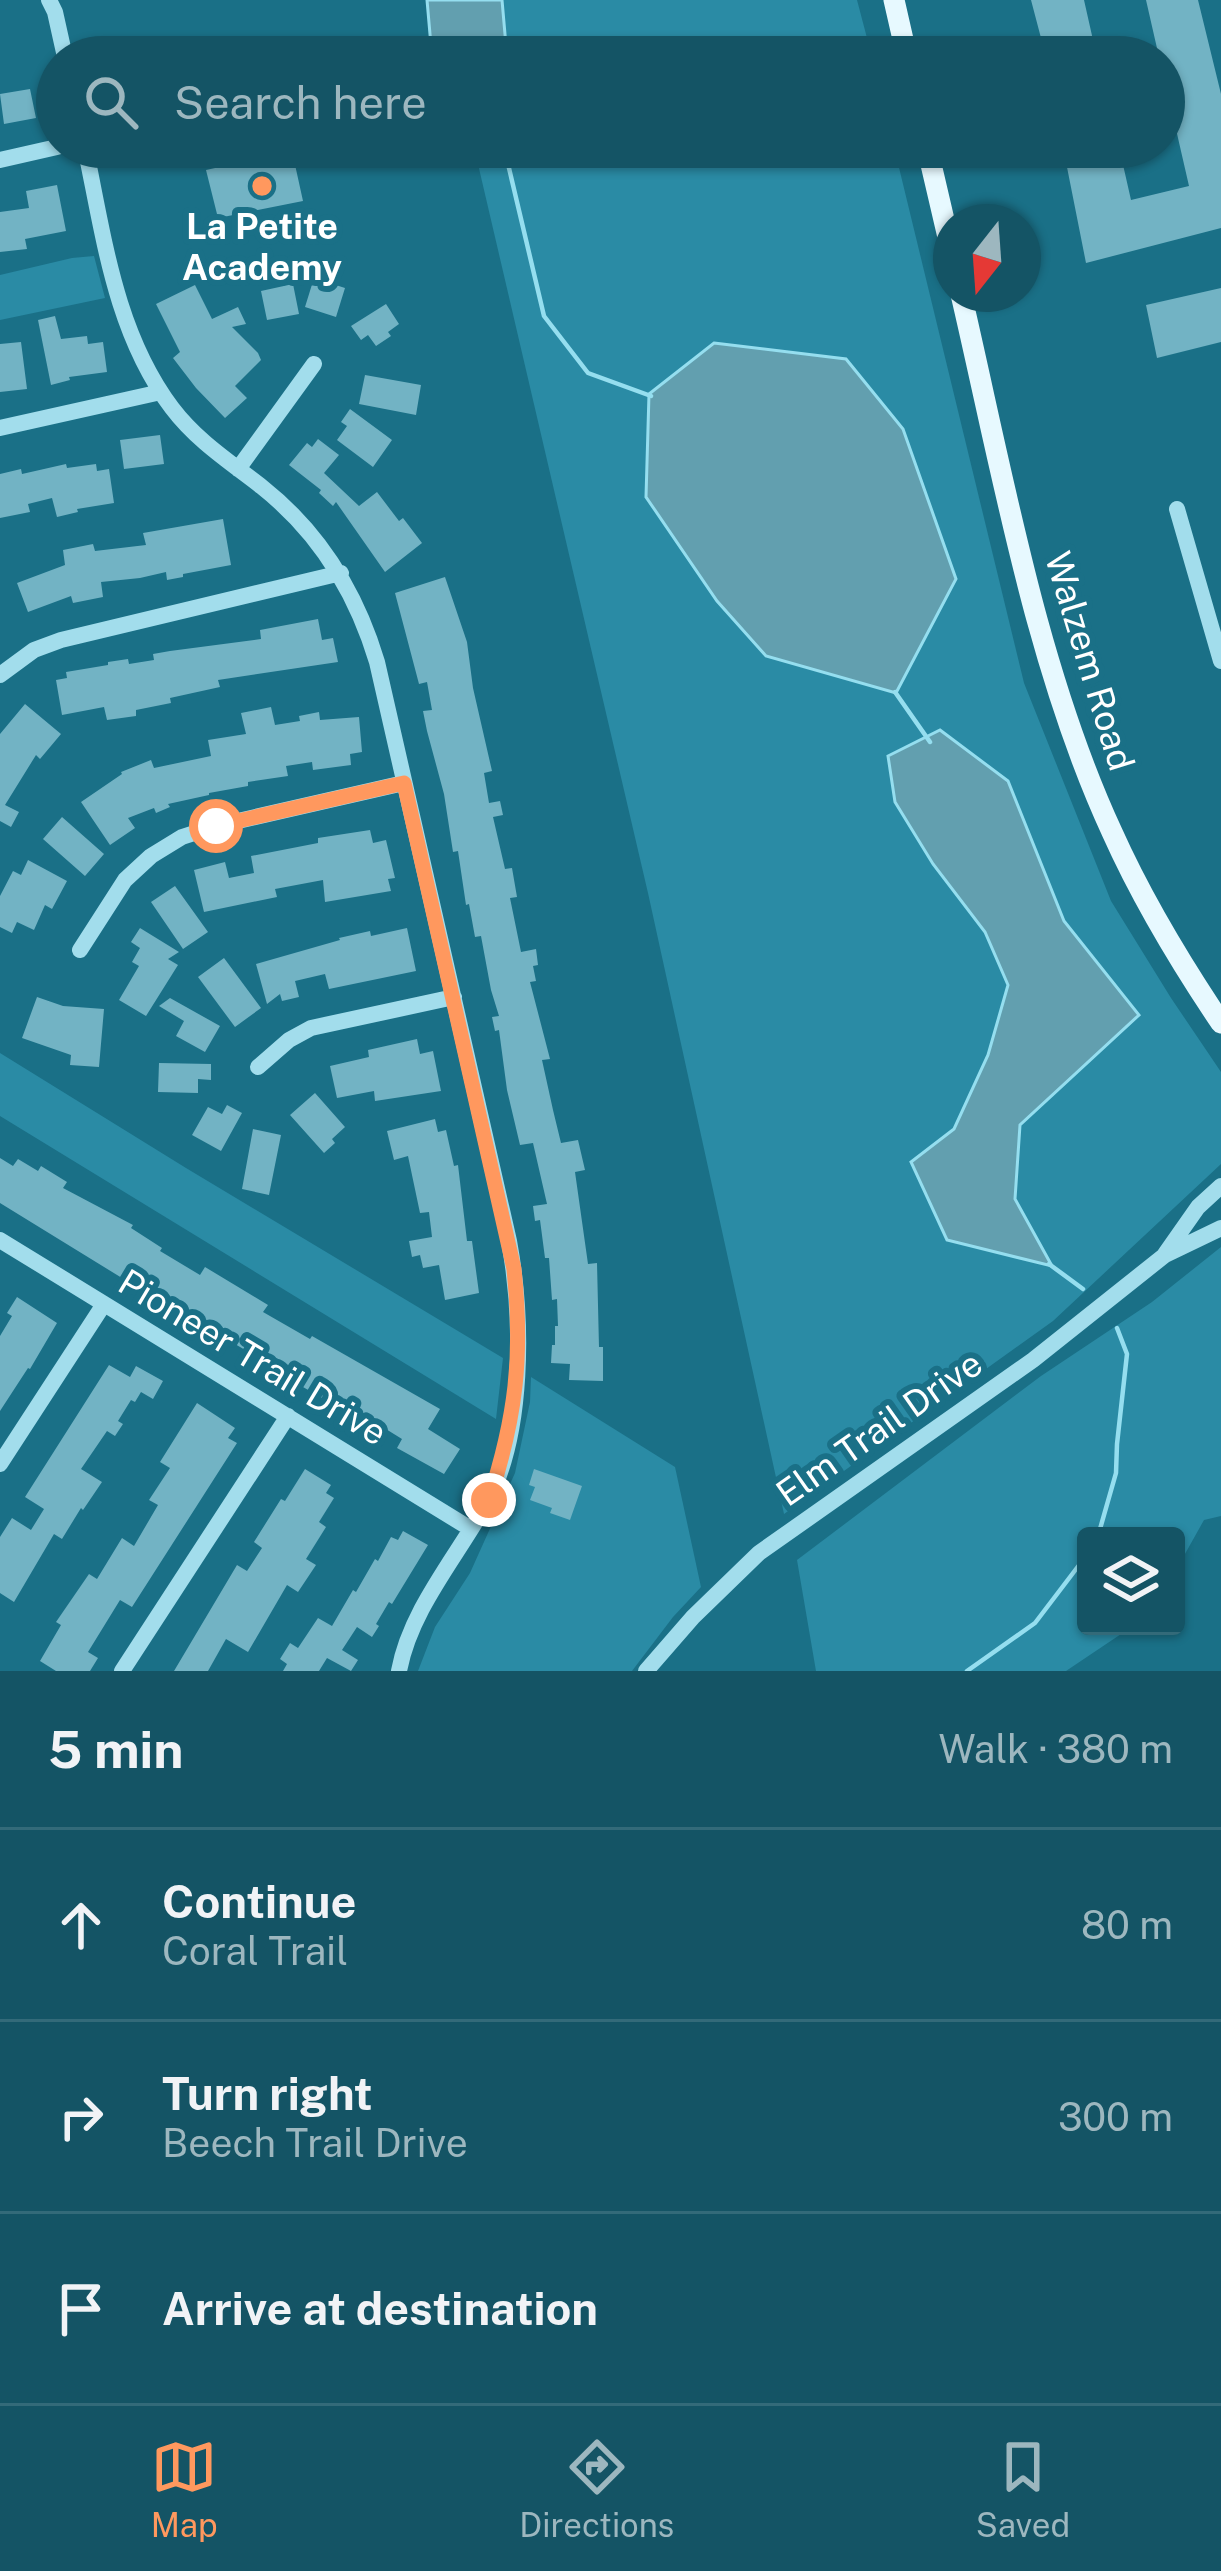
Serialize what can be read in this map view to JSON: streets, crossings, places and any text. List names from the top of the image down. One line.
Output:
{"streets":{"main road":["Walzem Road"],"street":["Pioneer Trail Drive","Elm Trail Drive"]},"places":["La Petite Academy"],"north":"bottom","page":{"search":"Search here","heading":["5 min","Walk · 380 m"],"list":[["Continue","Coral Trail","80 m"],["Turn right","Beech Trail Drive","300 m"],"Arrive at destination"],"nav":["Map","Directions","Saved"]}}
